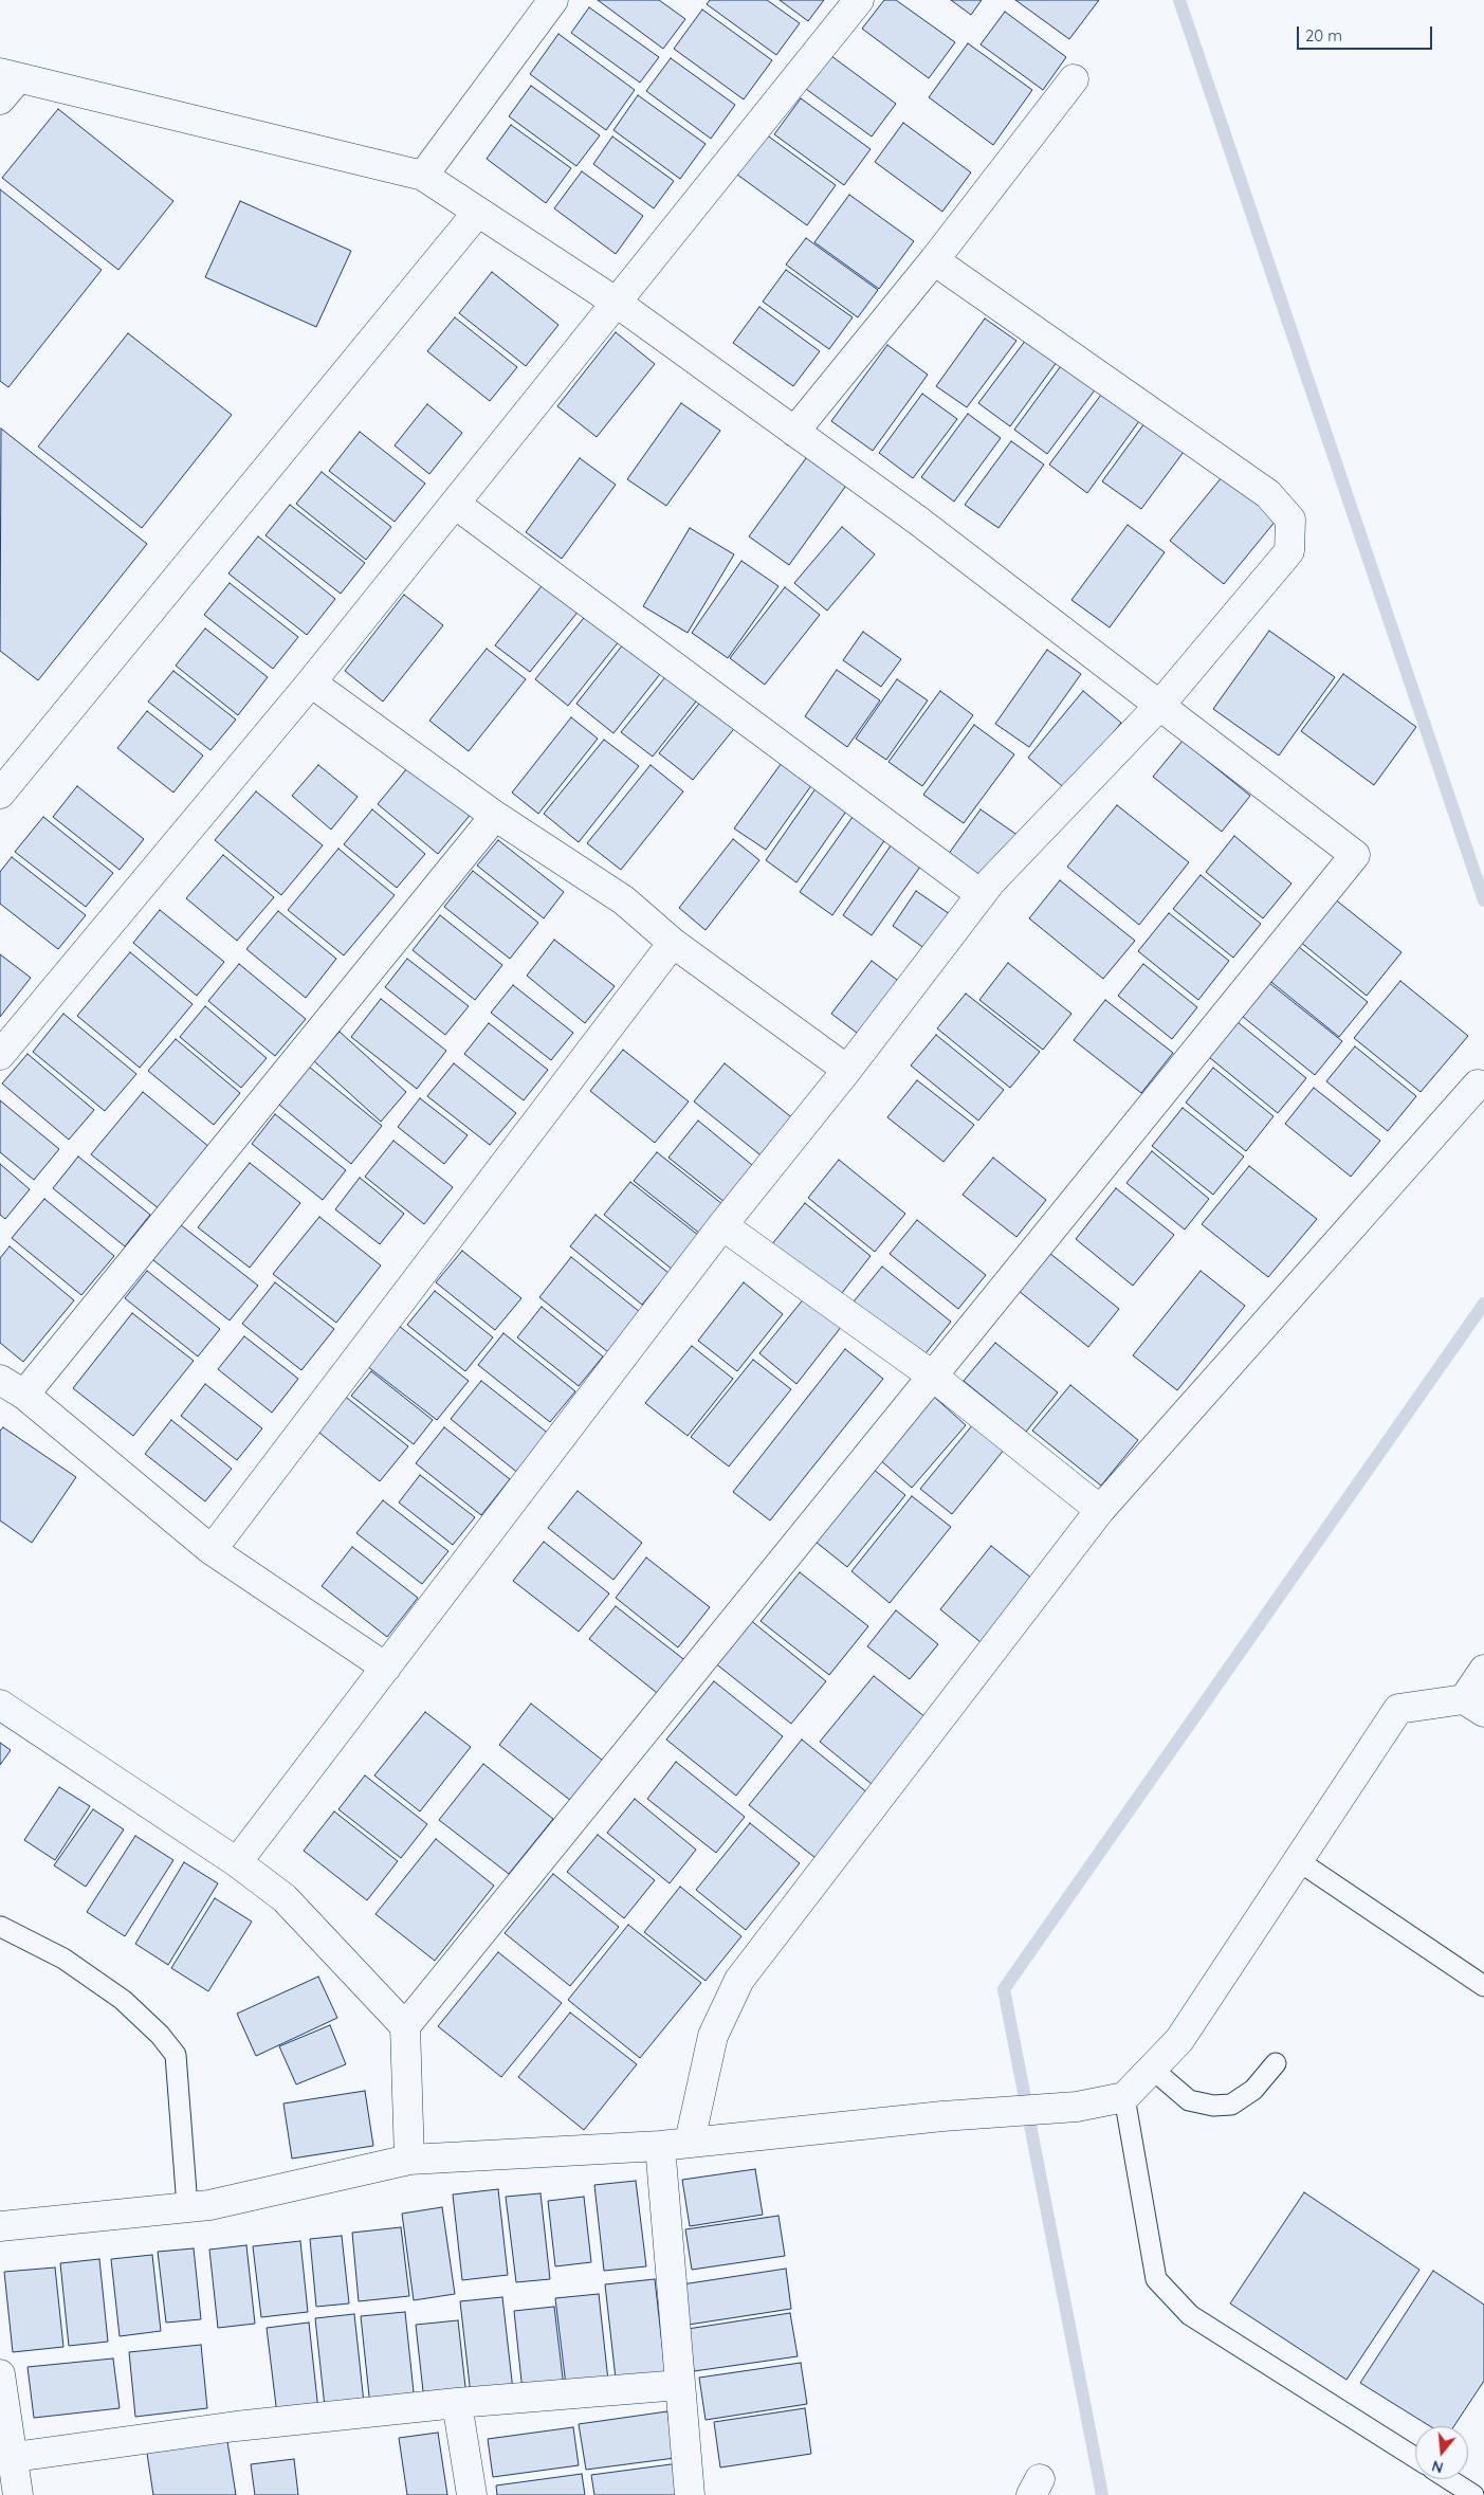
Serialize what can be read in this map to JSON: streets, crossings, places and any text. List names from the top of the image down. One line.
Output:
{"scale_bar":"20 m","north":"bottom"}
